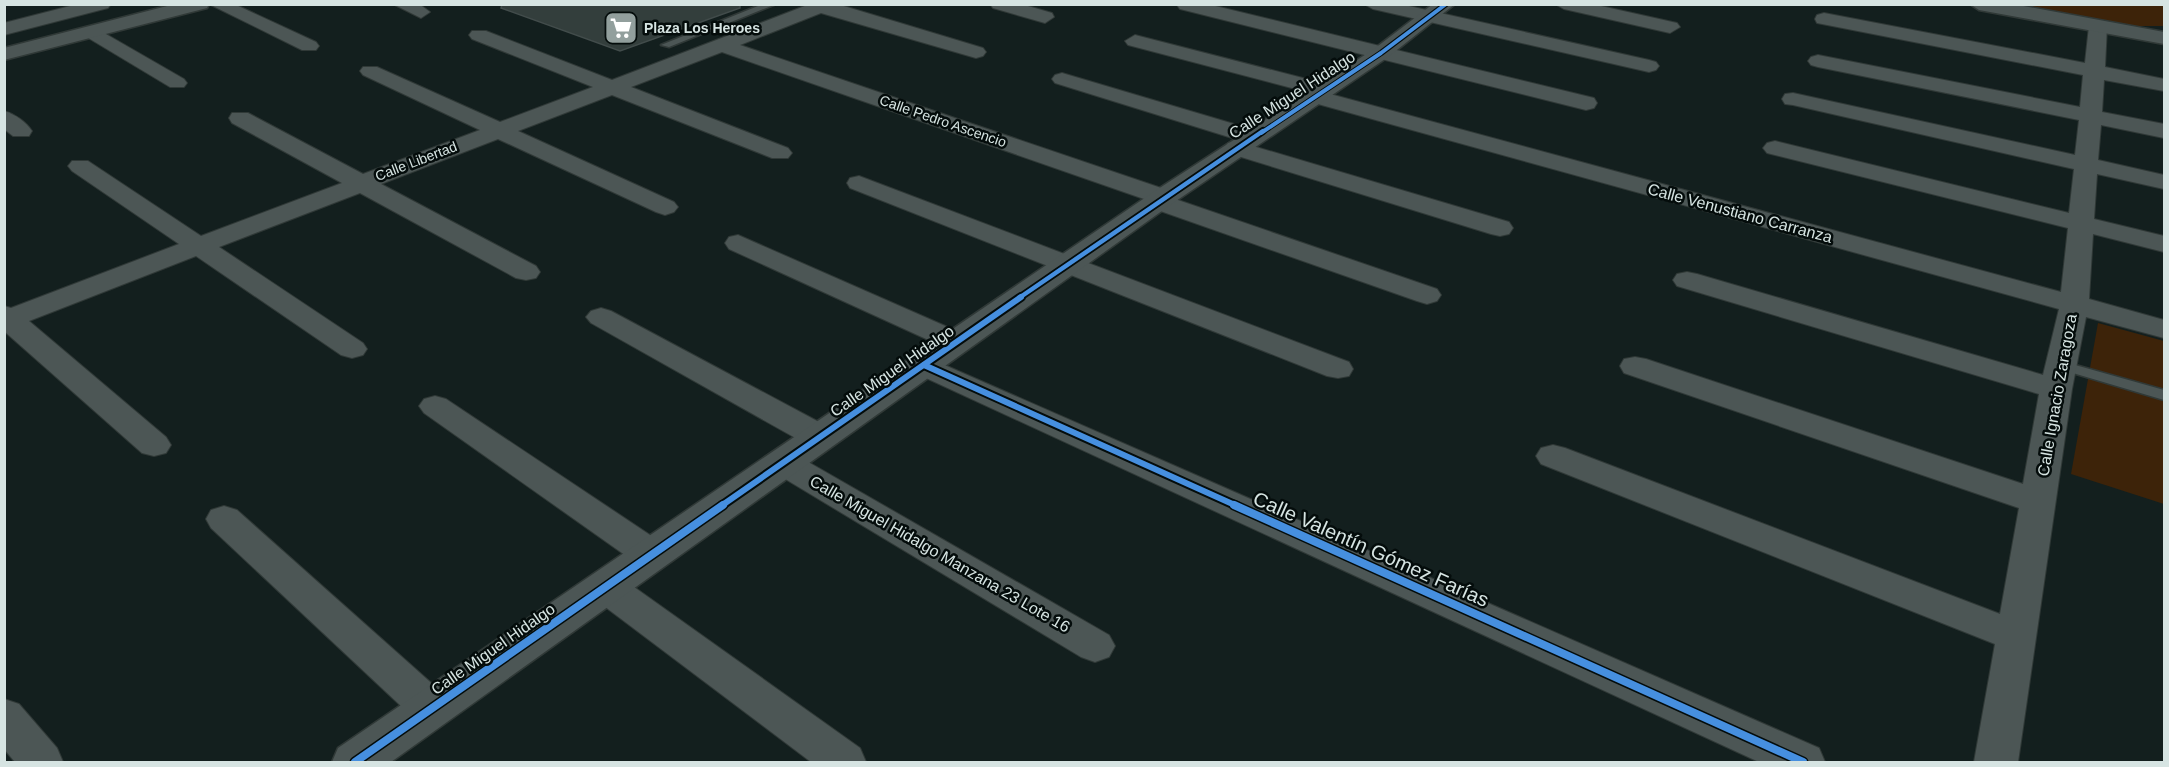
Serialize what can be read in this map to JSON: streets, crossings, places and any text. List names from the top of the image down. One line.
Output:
{"streets":{"street":["Calle Miguel Hidalgo","Calle Pedro Ascencio","Calle Libertad","Calle Venustiano Carranza","Calle Ignacio Zaragoza","Calle Valentín Gómez Farías","Calle Miguel Hidalgo Manzana 23 Lote 16"]},"crossings":[["Calle Miguel Hidalgo","Calle Pedro Ascencio"],["Calle Miguel Hidalgo","Calle Venustiano Carranza"],["Calle Miguel Hidalgo","Calle Valentín Gómez Farías"],["Calle Miguel Hidalgo","Calle Miguel Hidalgo Manzana 23 Lote 16"],["Calle Pedro Ascencio","Calle Libertad"],["Calle Venustiano Carranza","Calle Ignacio Zaragoza"]],"places":{"supermarket":["Plaza Los Heroes"]}}
